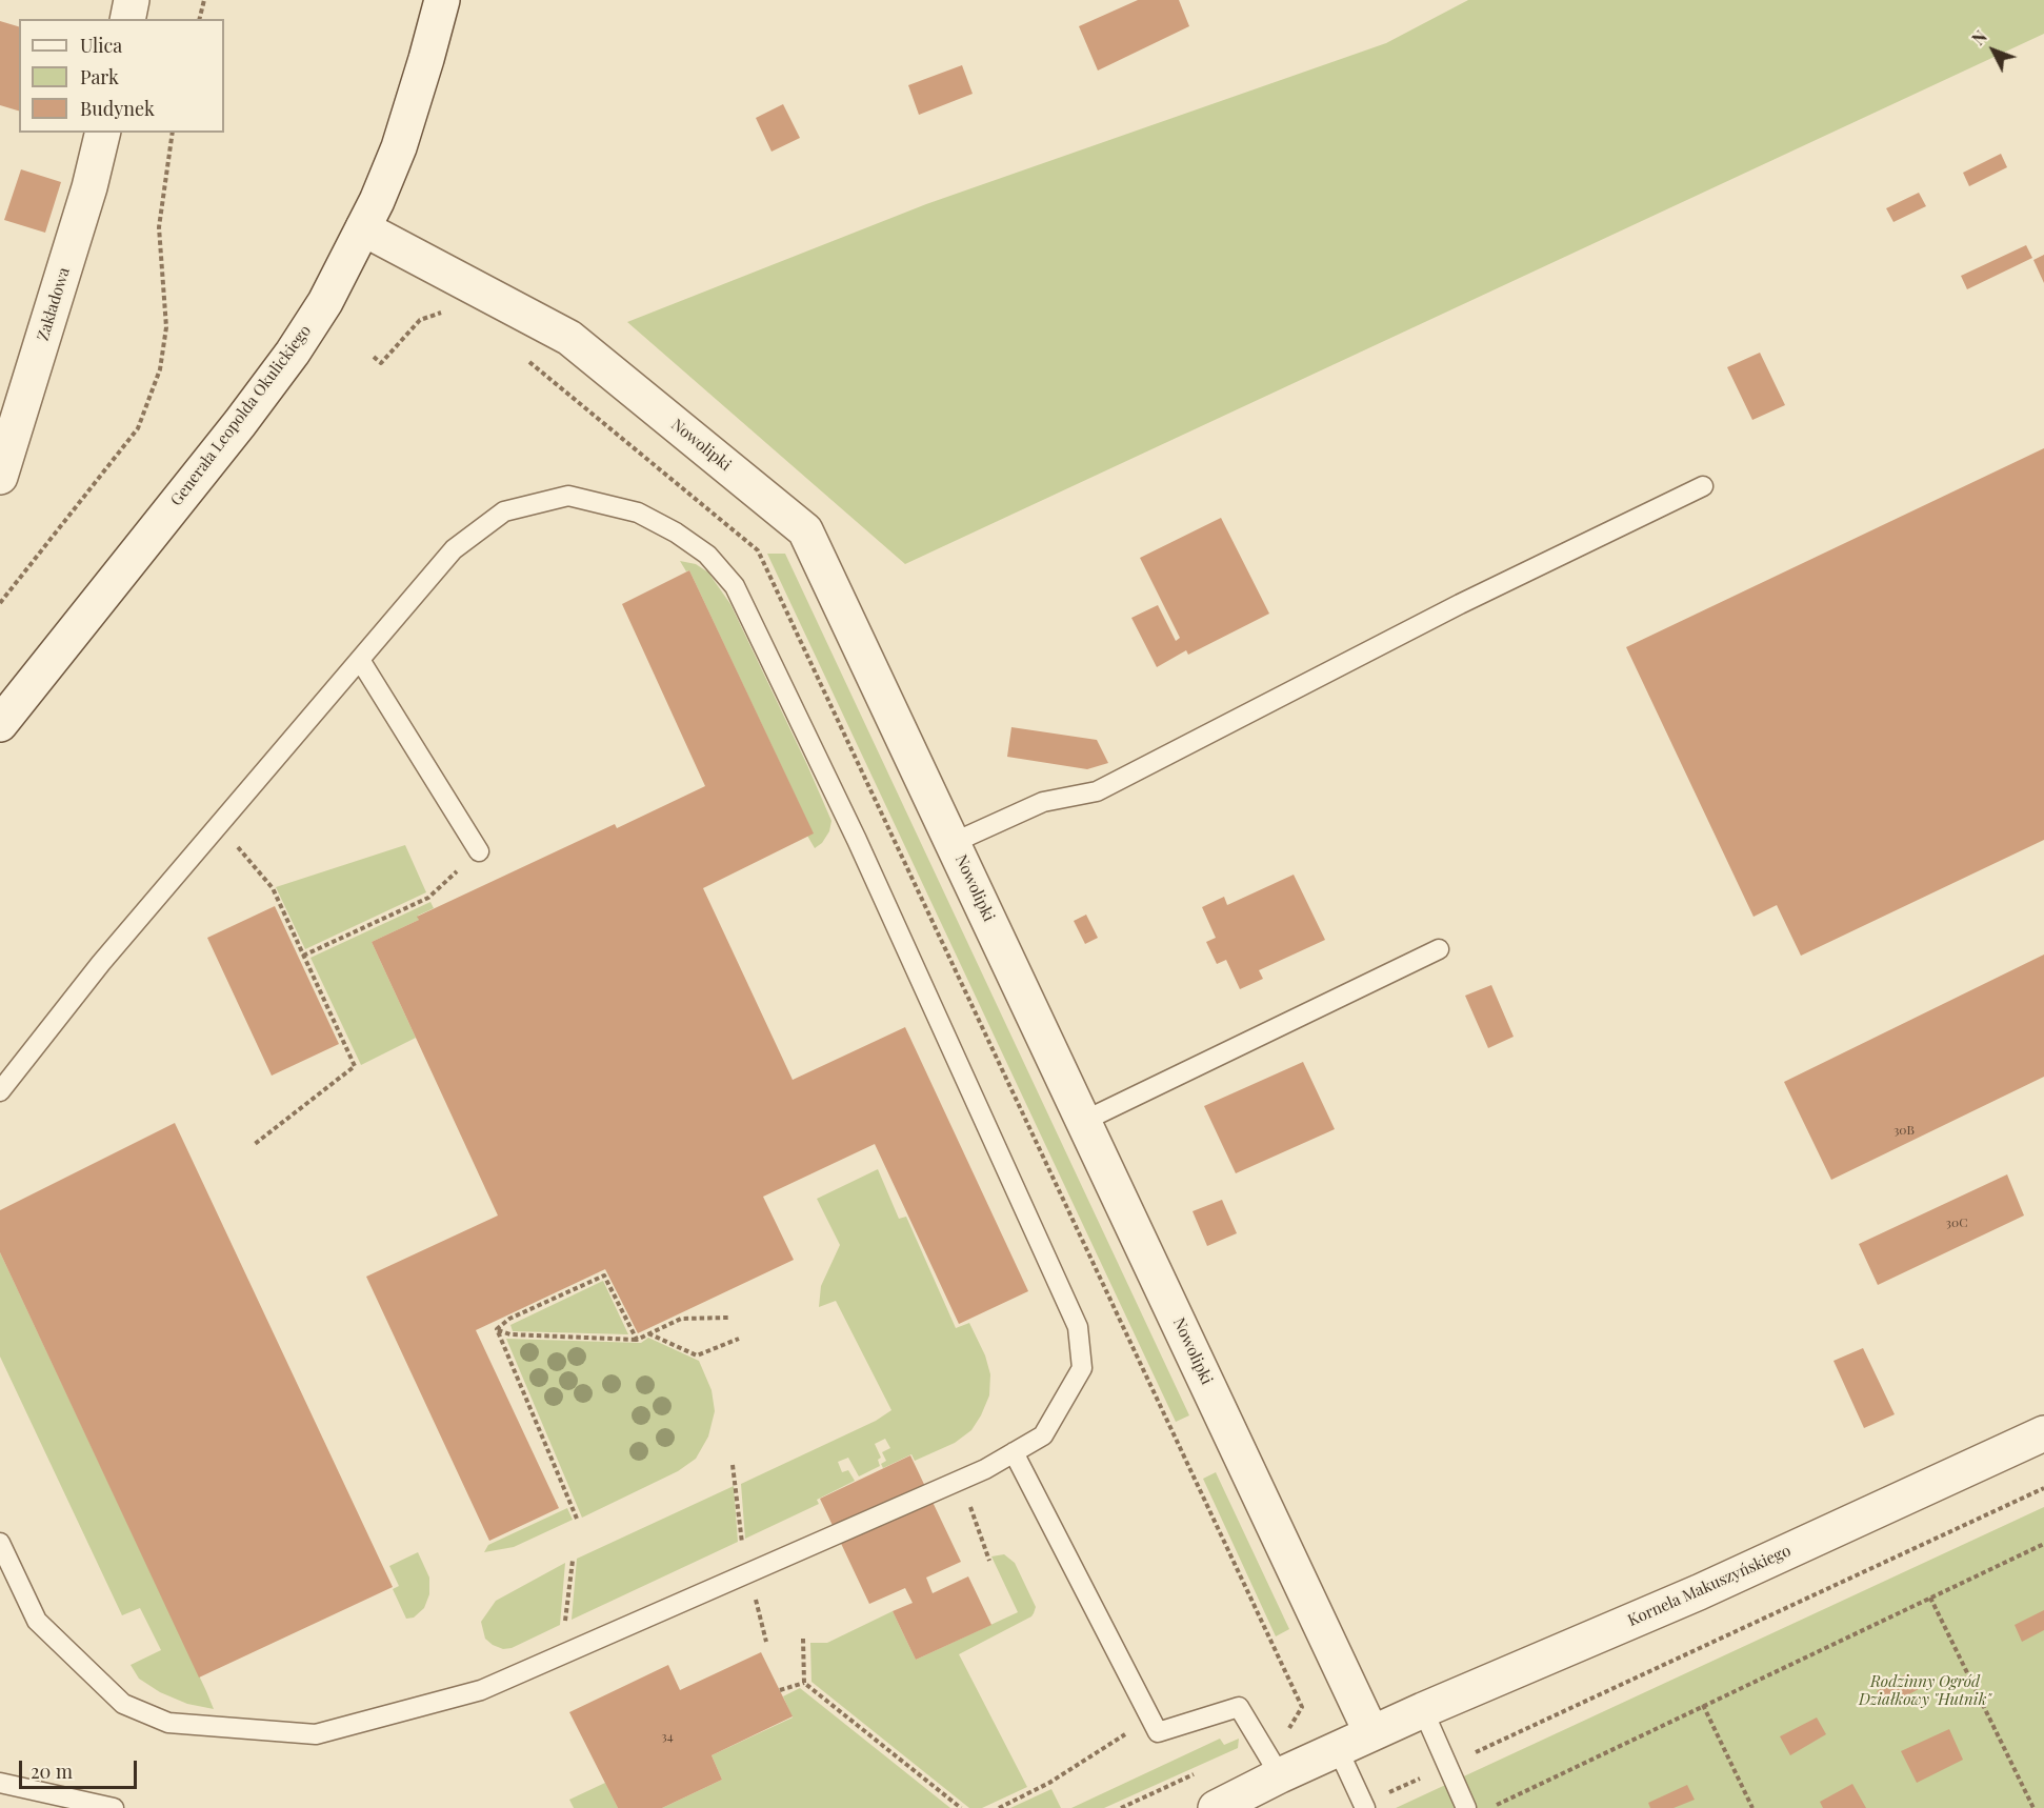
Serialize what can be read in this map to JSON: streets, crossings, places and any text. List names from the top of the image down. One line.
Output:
{"streets":{"street":["Zakładowa","Generała Leopolda Okulickiego","Nowolipki","Kornela Makuszyńskiego"]},"crossings":[["Generała Leopolda Okulickiego","Nowolipki"],["Nowolipki","Kornela Makuszyńskiego"]],"parks":["Rodzinny Ogród Działkowy \"Hutnik\""],"house_numbers":["30B","30C","34"],"legend":["Ulica","Park","Budynek"],"scale_bar":"20 m","north":"top left"}
